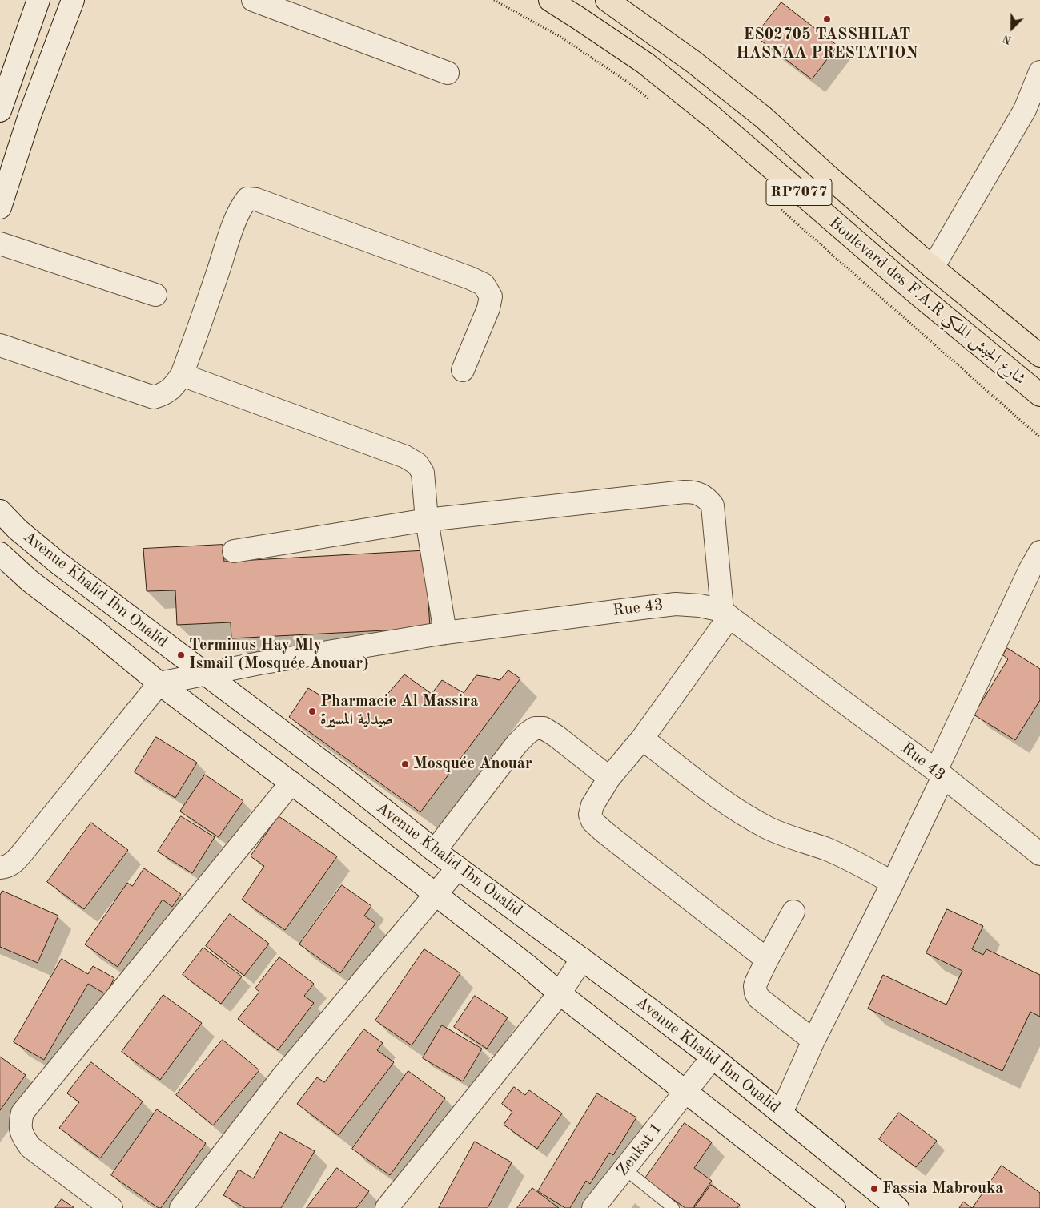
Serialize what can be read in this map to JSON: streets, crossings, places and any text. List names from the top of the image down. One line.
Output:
{"streets":{"main road":["RP7077","Boulevard des F.A.R شارع الجيش الملكي"],"street":["Avenue Khalid Ibn Oualid","Rue 43","Zenkat 1"]},"crossings":[["Avenue Khalid Ibn Oualid","Rue 43"],["Avenue Khalid Ibn Oualid","Zenkat 1"]],"places":["ES02705 TASSHILAT HASNAA PRESTATION","Terminus Hay Mly Ismail (Mosquée Anouar)","Pharmacie Al Massira صيدلية المسيرة","Mosquée Anouar","Fassia Mabrouka"],"north":"bottom left"}
